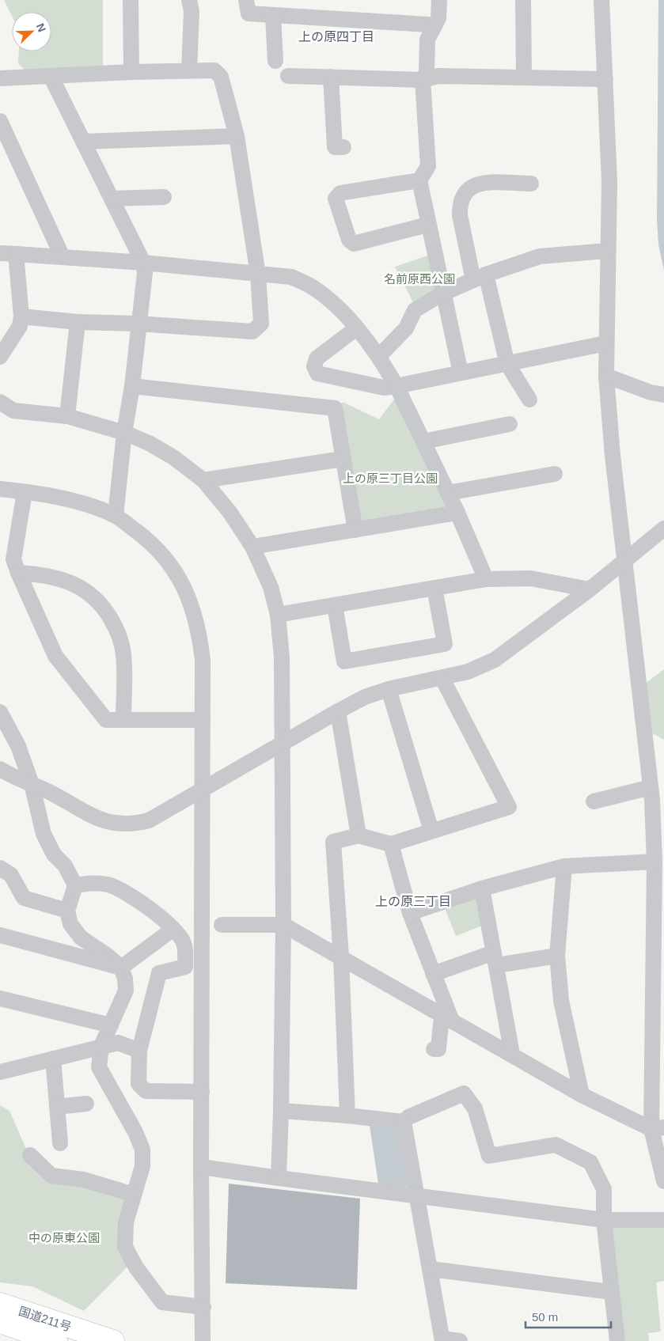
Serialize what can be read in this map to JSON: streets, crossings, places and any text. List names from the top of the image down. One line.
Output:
{"streets":{"highway":["国道211号"]},"districts":["上の原四丁目","上の原三丁目"],"parks":["名前原西公園","上の原三丁目公園","中の原東公園"],"scale_bar":"50 m","north":"top right"}
